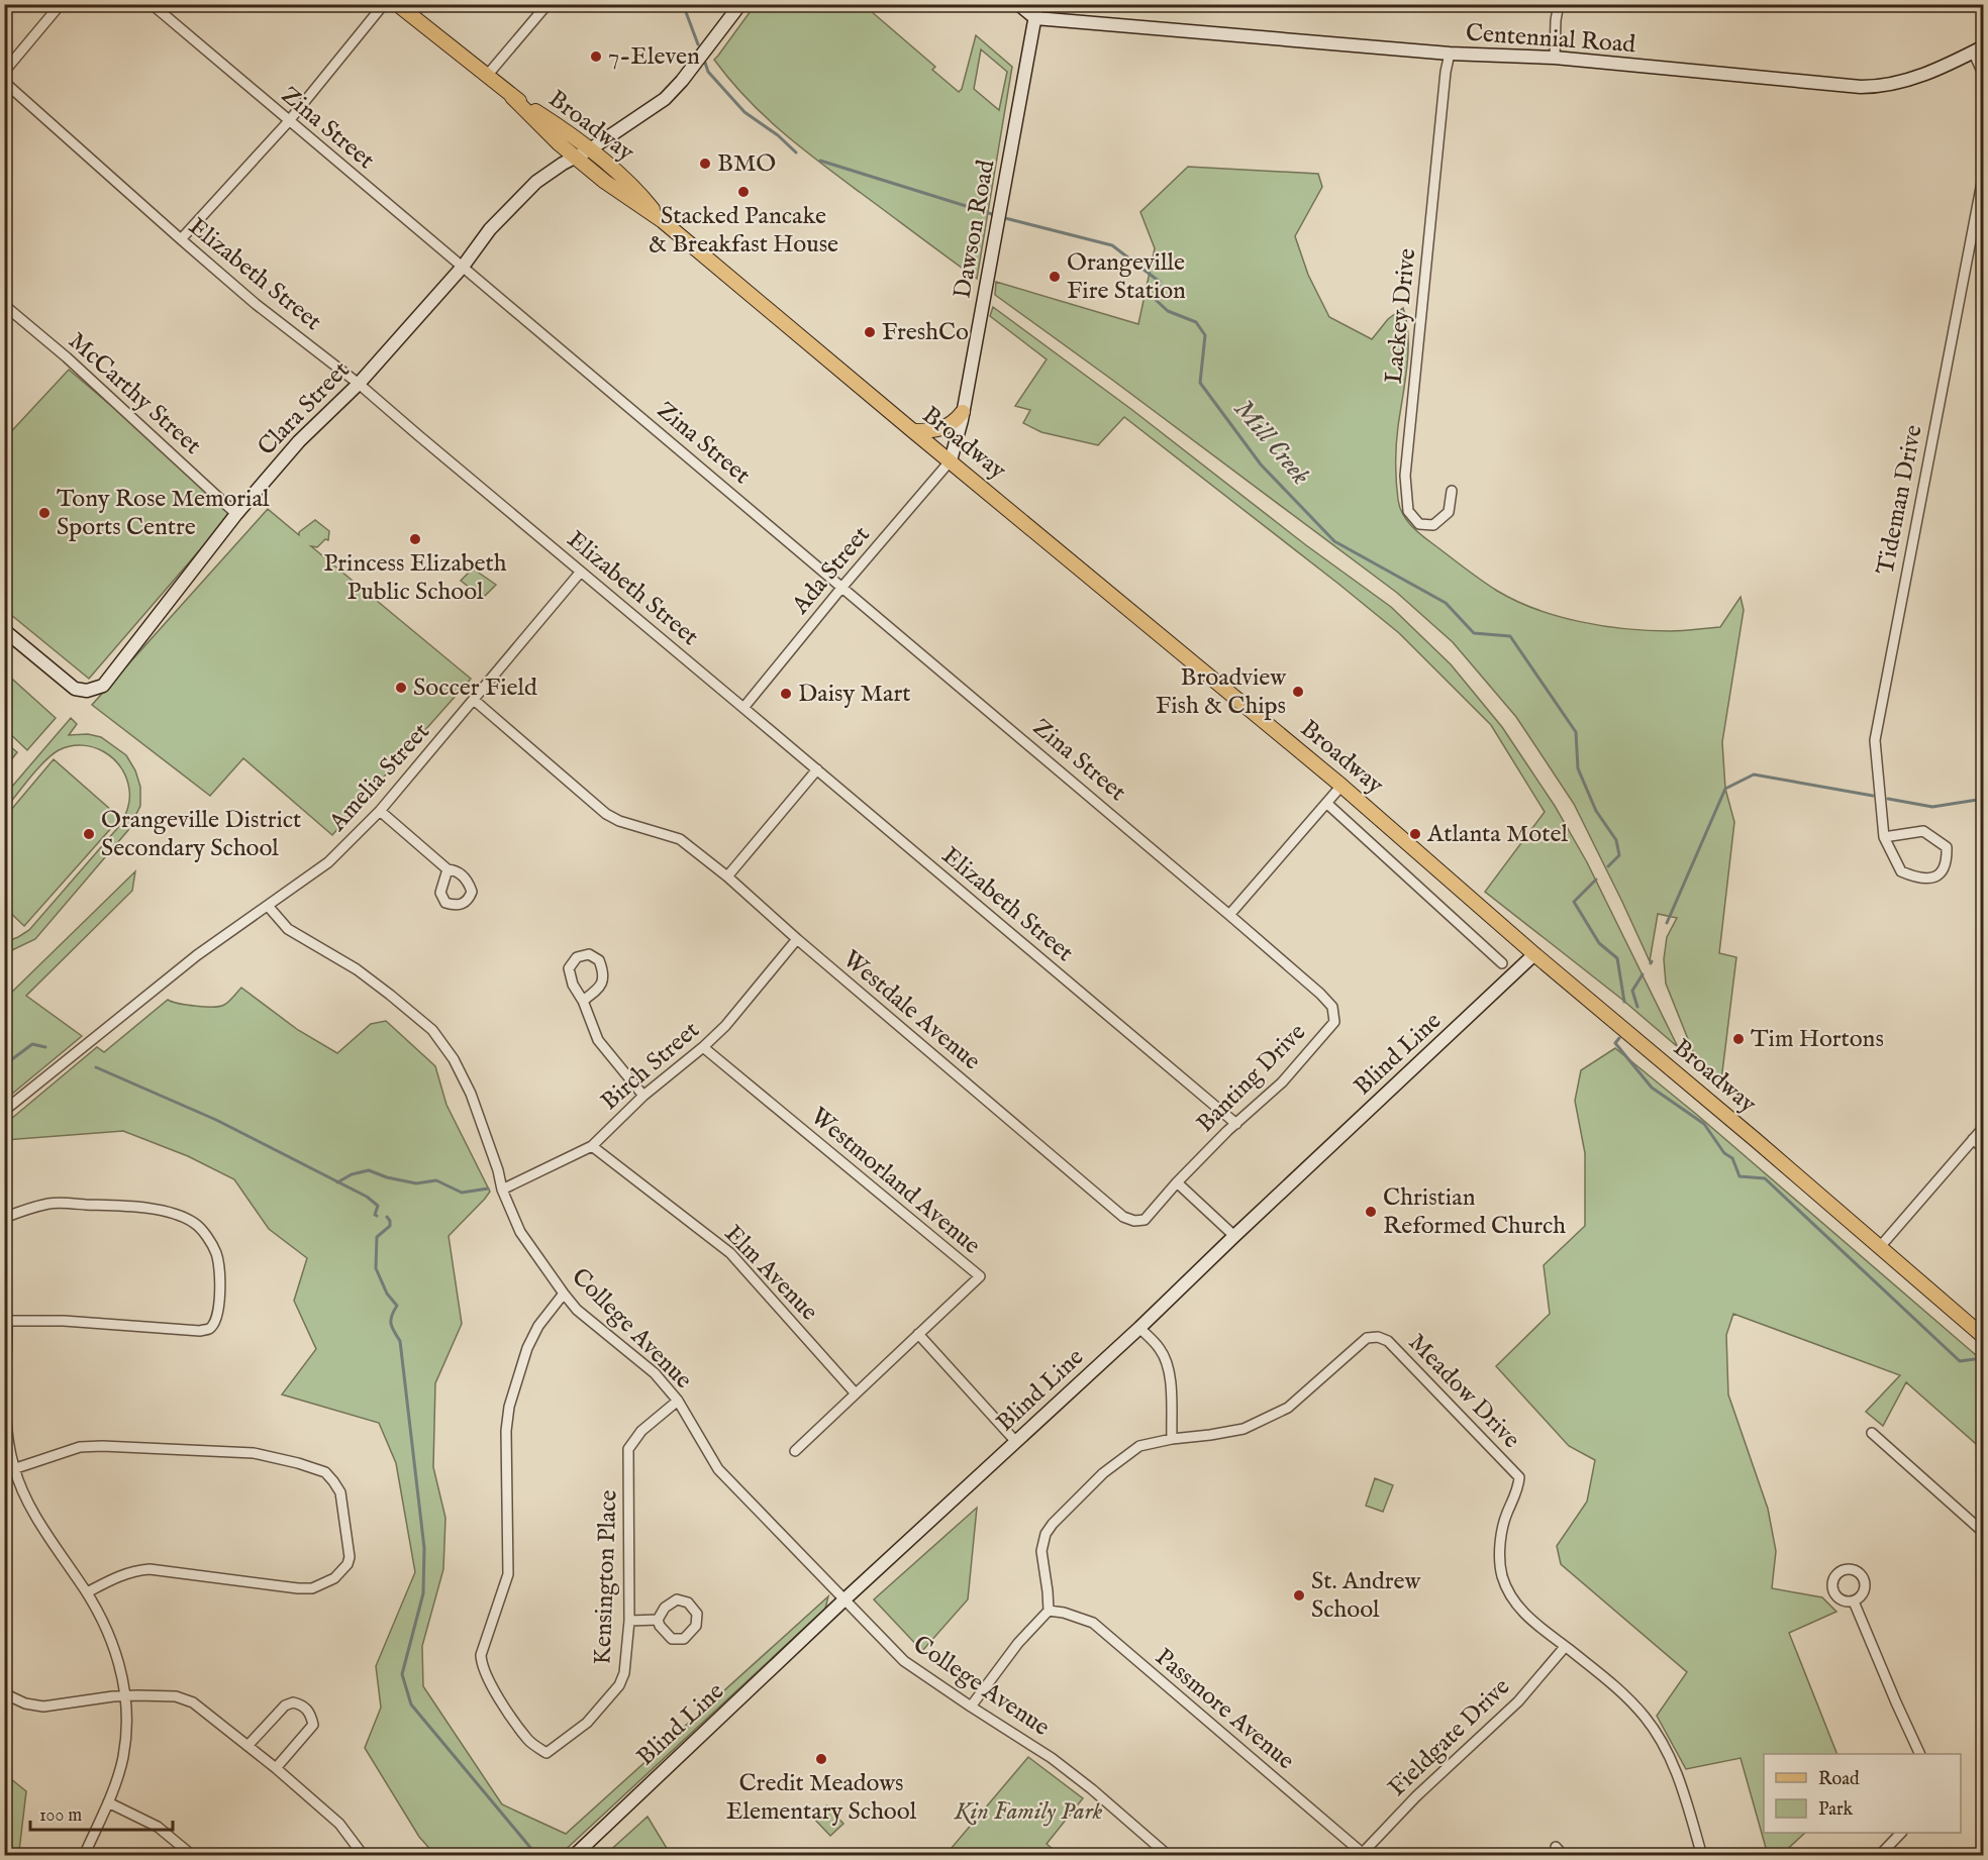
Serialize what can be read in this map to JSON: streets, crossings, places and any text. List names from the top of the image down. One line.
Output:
{"streets":{"main road":["Broadway"],"street":["Centennial Road","Zina Street","Dawson Road","Elizabeth Street","Lackey Drive","McCarthy Street","Clara Street","Tideman Drive","Ada Street","Amelia Street","Westdale Avenue","Blind Line","Birch Street","Banting Drive","Westmorland Avenue","Elm Avenue","College Avenue","Meadow Drive","Kensington Place","Passmore Avenue","Fieldgate Drive"]},"crossings":[["Centennial Road","Dawson Road"],["Centennial Road","Lackey Drive"],["Broadway","Dawson Road"],["Broadway","Clara Street"],["Broadway","Ada Street"],["Broadway","Blind Line"],["Zina Street","Clara Street"],["Zina Street","Ada Street"],["Zina Street","Banting Drive"],["Dawson Road","Ada Street"],["Elizabeth Street","Clara Street"],["Elizabeth Street","Ada Street"],["Elizabeth Street","Amelia Street"],["Elizabeth Street","Banting Drive"],["McCarthy Street","Clara Street"],["Amelia Street","Westdale Avenue"],["Amelia Street","College Avenue"],["Westdale Avenue","Birch Street"],["Westdale Avenue","Banting Drive"],["Blind Line","College Avenue"],["Birch Street","Westmorland Avenue"],["Birch Street","Elm Avenue"],["Birch Street","College Avenue"],["Westmorland Avenue","Elm Avenue"],["College Avenue","Kensington Place"],["Meadow Drive","Passmore Avenue"],["Meadow Drive","Fieldgate Drive"],["Passmore Avenue","Fieldgate Drive"]],"water":["Mill Creek"],"parks":["Kin Family Park"],"places":["7-Eleven","BMO","Stacked Pancake & Breakfast House","Orangeville Fire Station","FreshCo","Tony Rose Memorial Sports Centre","Princess Elizabeth Public School","Soccer Field","Broadview Fish & Chips","Daisy Mart","Orangeville District Secondary School","Atlanta Motel","Tim Hortons","Christian Reformed Church","St. Andrew School","Credit Meadows Elementary School"],"legend":["Road","Park"],"scale_bar":"100 m"}
